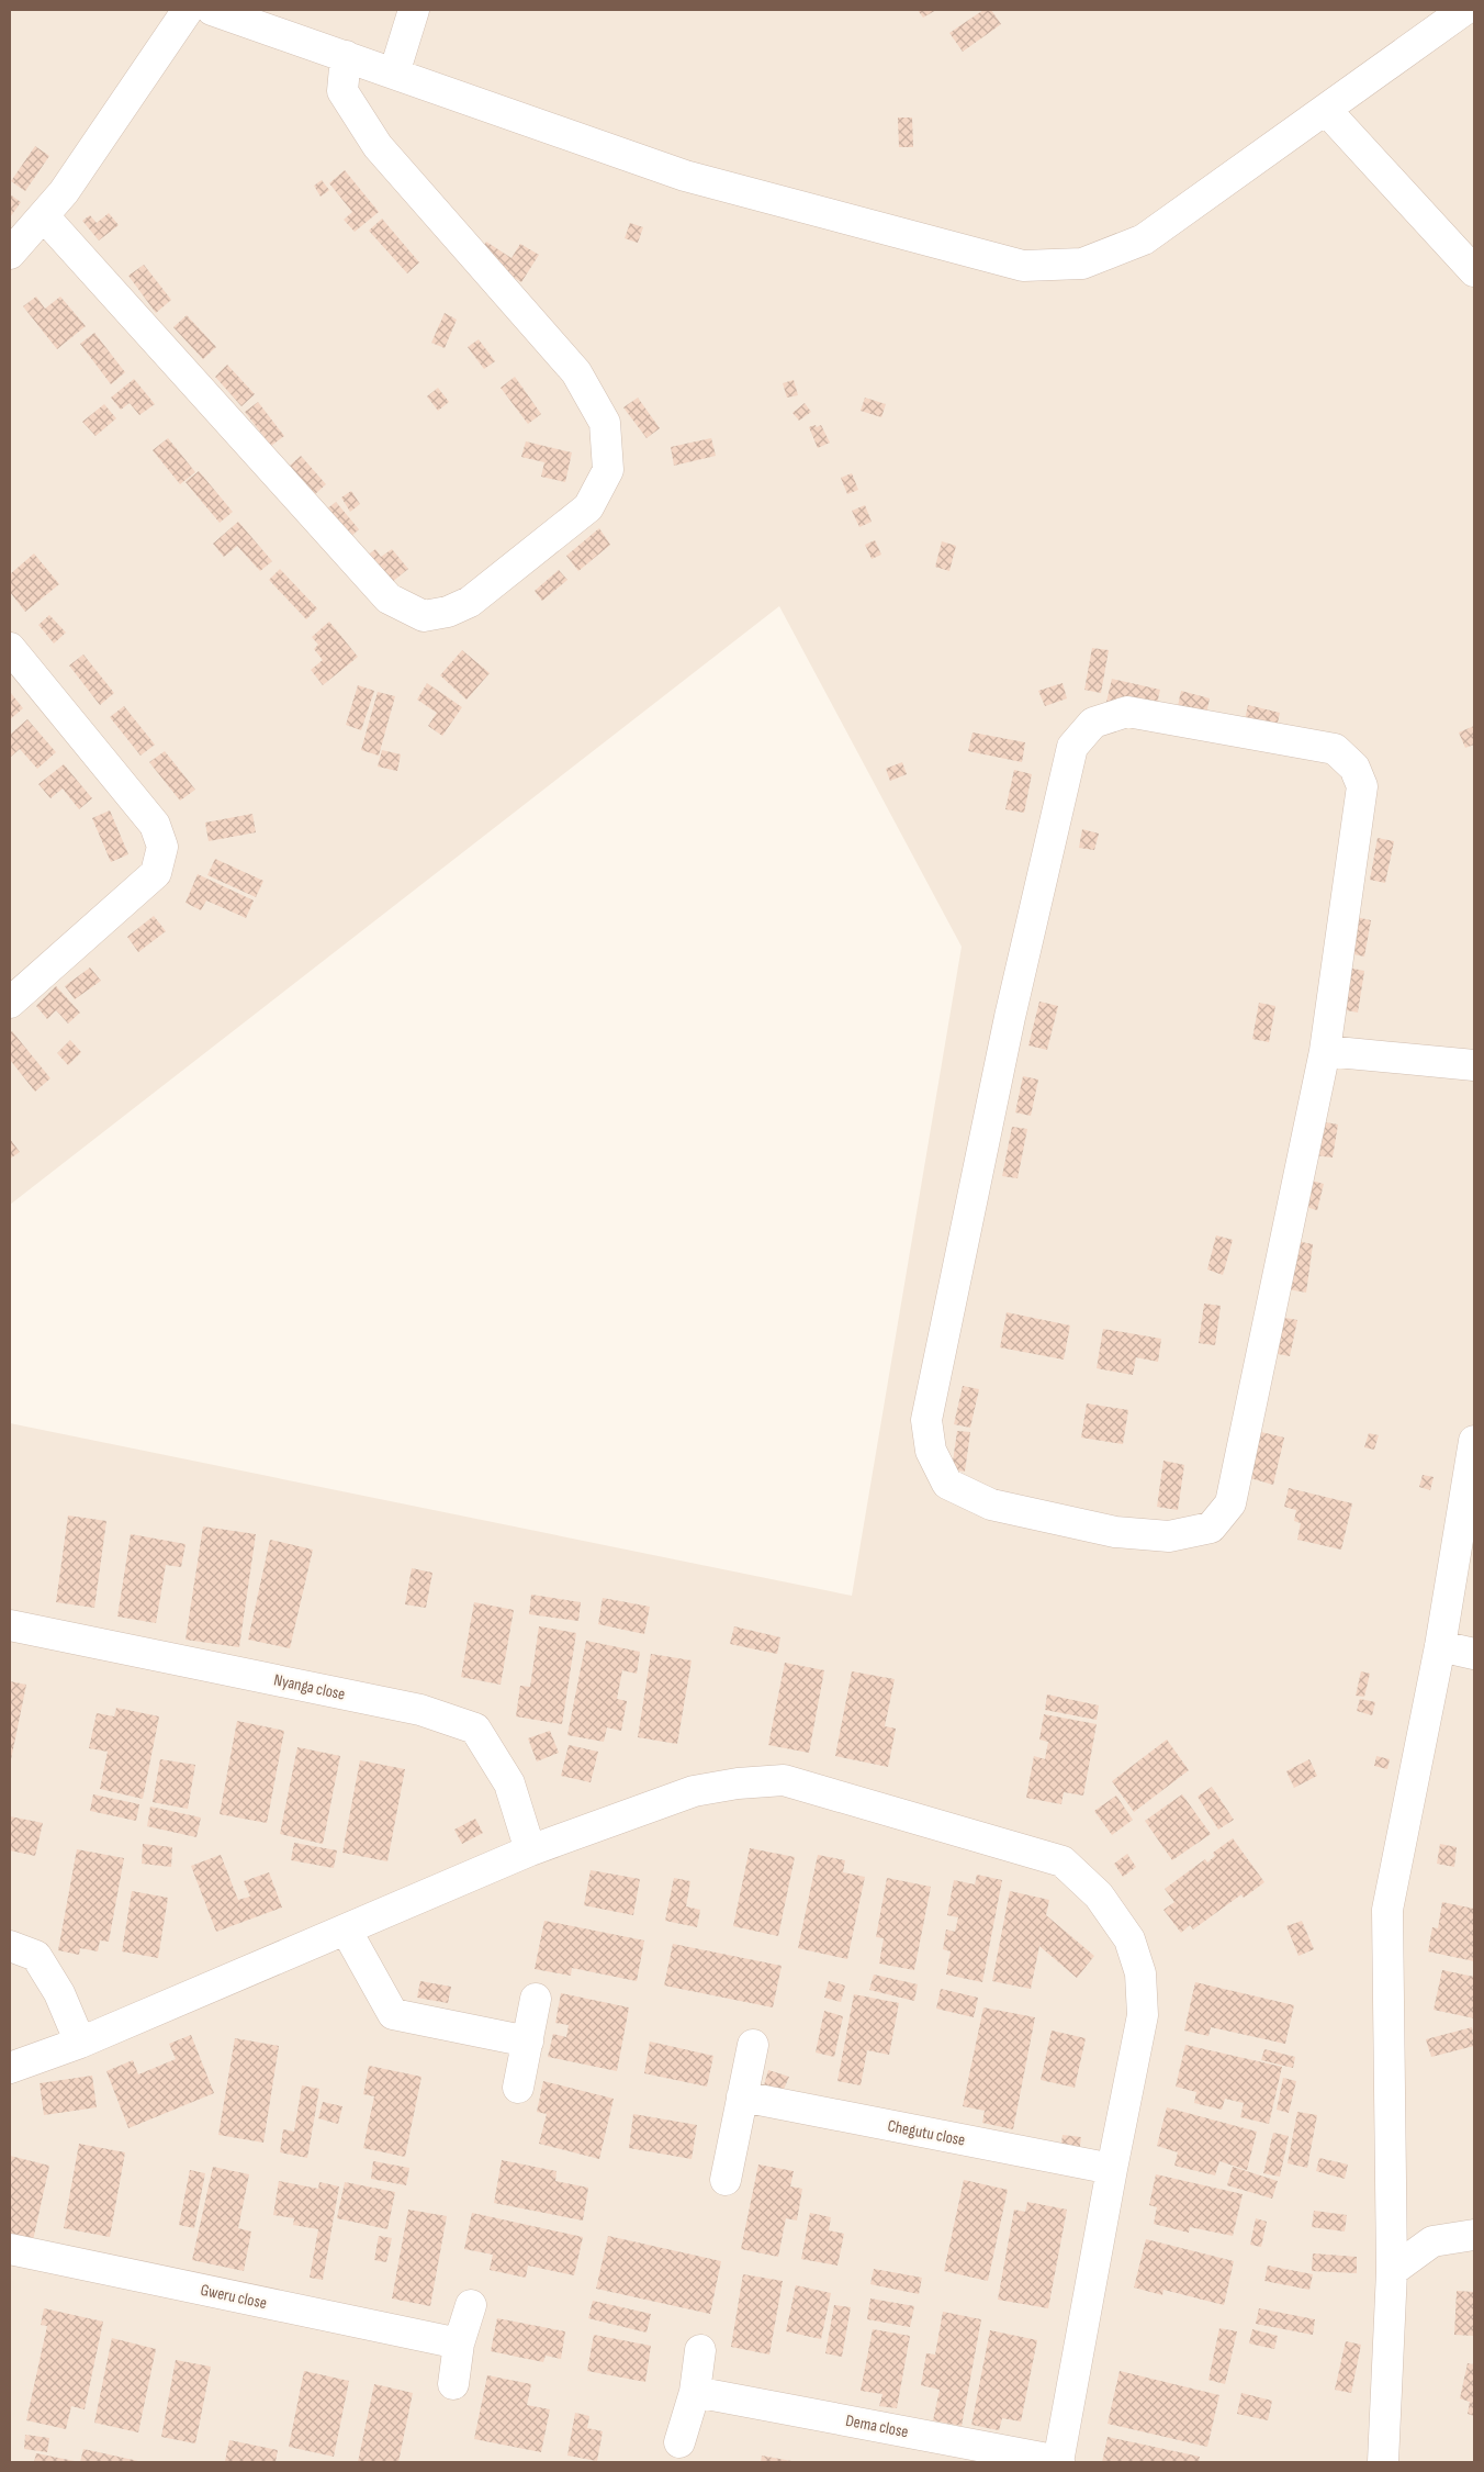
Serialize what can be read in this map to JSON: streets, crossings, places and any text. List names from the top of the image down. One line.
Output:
{"streets":{"street":["Nyanga close","Chegutu close","Gweru close","Dema close"]}}
